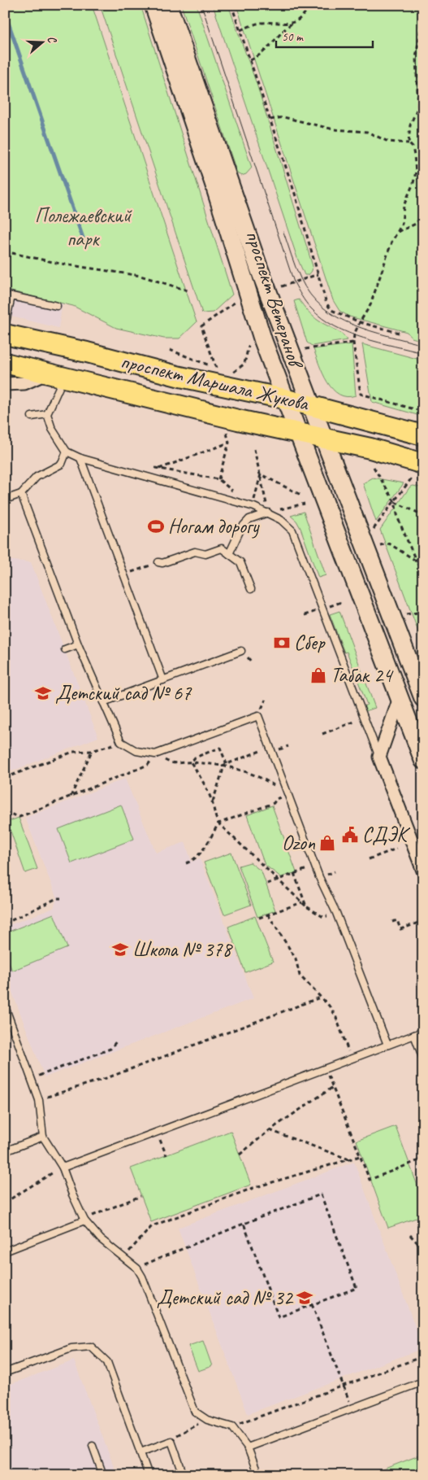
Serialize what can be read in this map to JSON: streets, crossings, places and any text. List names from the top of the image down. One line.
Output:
{"streets":{"main road":["проспект Ветеранов","проспект Маршала Жукова"]},"crossings":[["проспект Ветеранов","проспект Маршала Жукова"]],"parks":["Полежаевский парк"],"places":{"sports":["Ногам дорогу"],"bank":["Сбер"],"shop":["Табак 24","Ozon"],"school or university":["Детский сад № 67","Школа № 378","Детский сад № 32"],"public building":["СДЭК"]},"scale_bar":"50 m","north":"right"}
